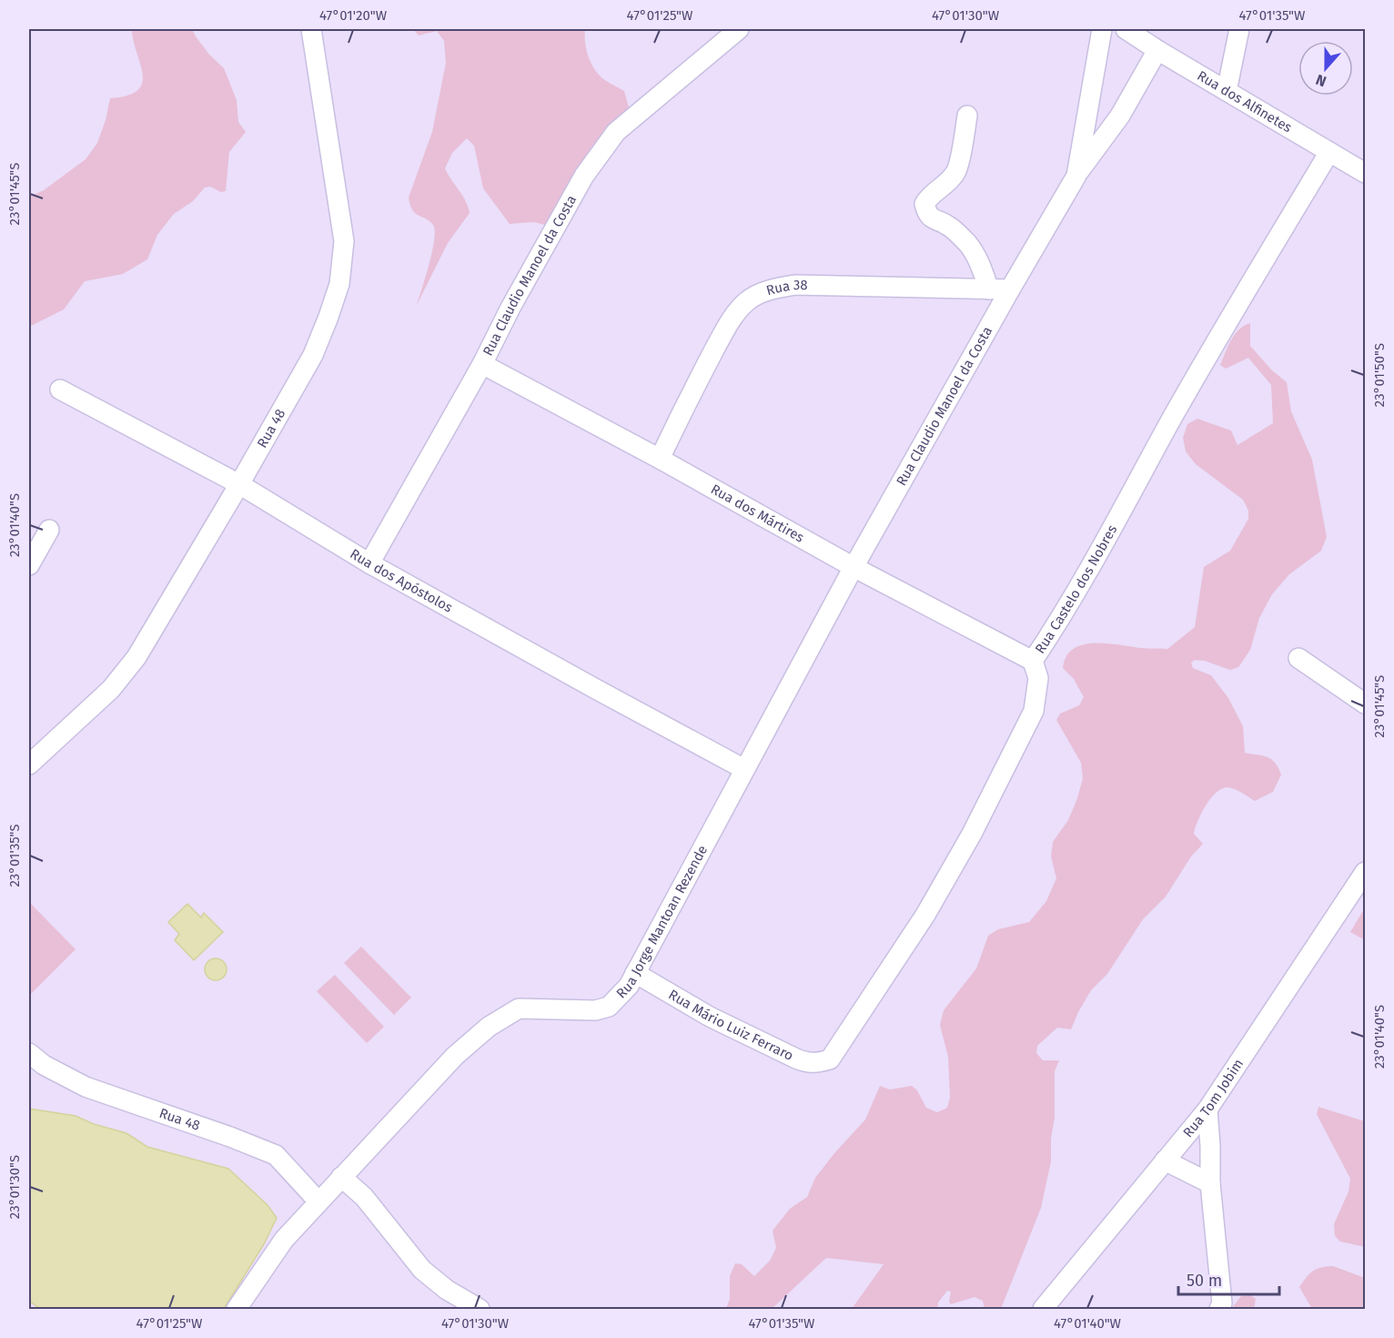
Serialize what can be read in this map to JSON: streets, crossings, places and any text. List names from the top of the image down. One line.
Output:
{"streets":{"street":["Rua dos Alfinetes","Rua Claudio Manoel da Costa","Rua 38","Rua 48","Rua dos Mártires","Rua dos Apóstolos","Rua Castelo dos Nobres","Rua Jorge Mantoan Rezende","Rua Mário Luiz Ferraro","Rua Tom Jobim"]},"crossings":[["Rua dos Alfinetes","Rua Castelo dos Nobres"],["Rua Claudio Manoel da Costa","Rua 38"],["Rua Claudio Manoel da Costa","Rua dos Mártires"],["Rua Claudio Manoel da Costa","Rua dos Apóstolos"],["Rua Claudio Manoel da Costa","Rua Jorge Mantoan Rezende"],["Rua 38","Rua dos Mártires"],["Rua 48","Rua dos Apóstolos"],["Rua dos Mártires","Rua Castelo dos Nobres"],["Rua dos Apóstolos","Rua Jorge Mantoan Rezende"],["Rua Castelo dos Nobres","Rua Mário Luiz Ferraro"],["Rua Jorge Mantoan Rezende","Rua Mário Luiz Ferraro"]],"scale_bar":"50 m","north":"bottom","coordinates":["47°01'20\"W","47°01'25\"W","47°01'30\"W","47°01'35\"W","23°01'45\"S","23°01'50\"S","23°01'40\"S","23°01'35\"S","23°01'30\"S","47°01'40\"W"]}
